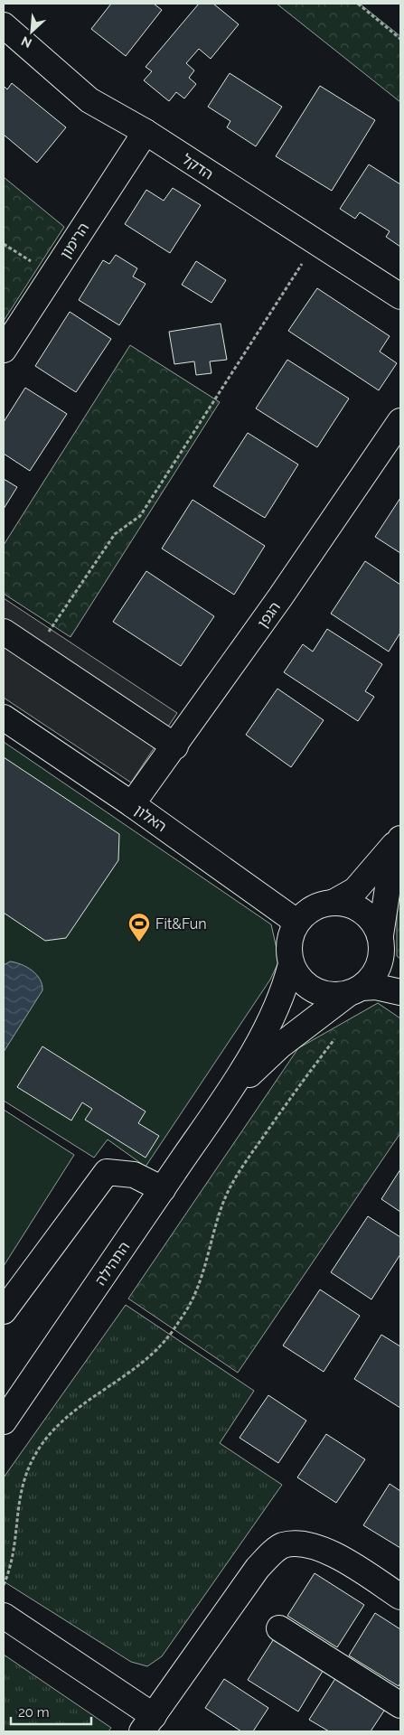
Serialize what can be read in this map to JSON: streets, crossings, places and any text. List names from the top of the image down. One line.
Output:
{"streets":{"street":["הדקל","הרימון","הגפן","האלון","התהילה"]},"crossings":[["הדקל","הרימון"],["הגפן","האלון"],["האלון","התהילה"]],"places":{"sports":["Fit&Fun"]},"scale_bar":"20 m","north":"bottom left"}
